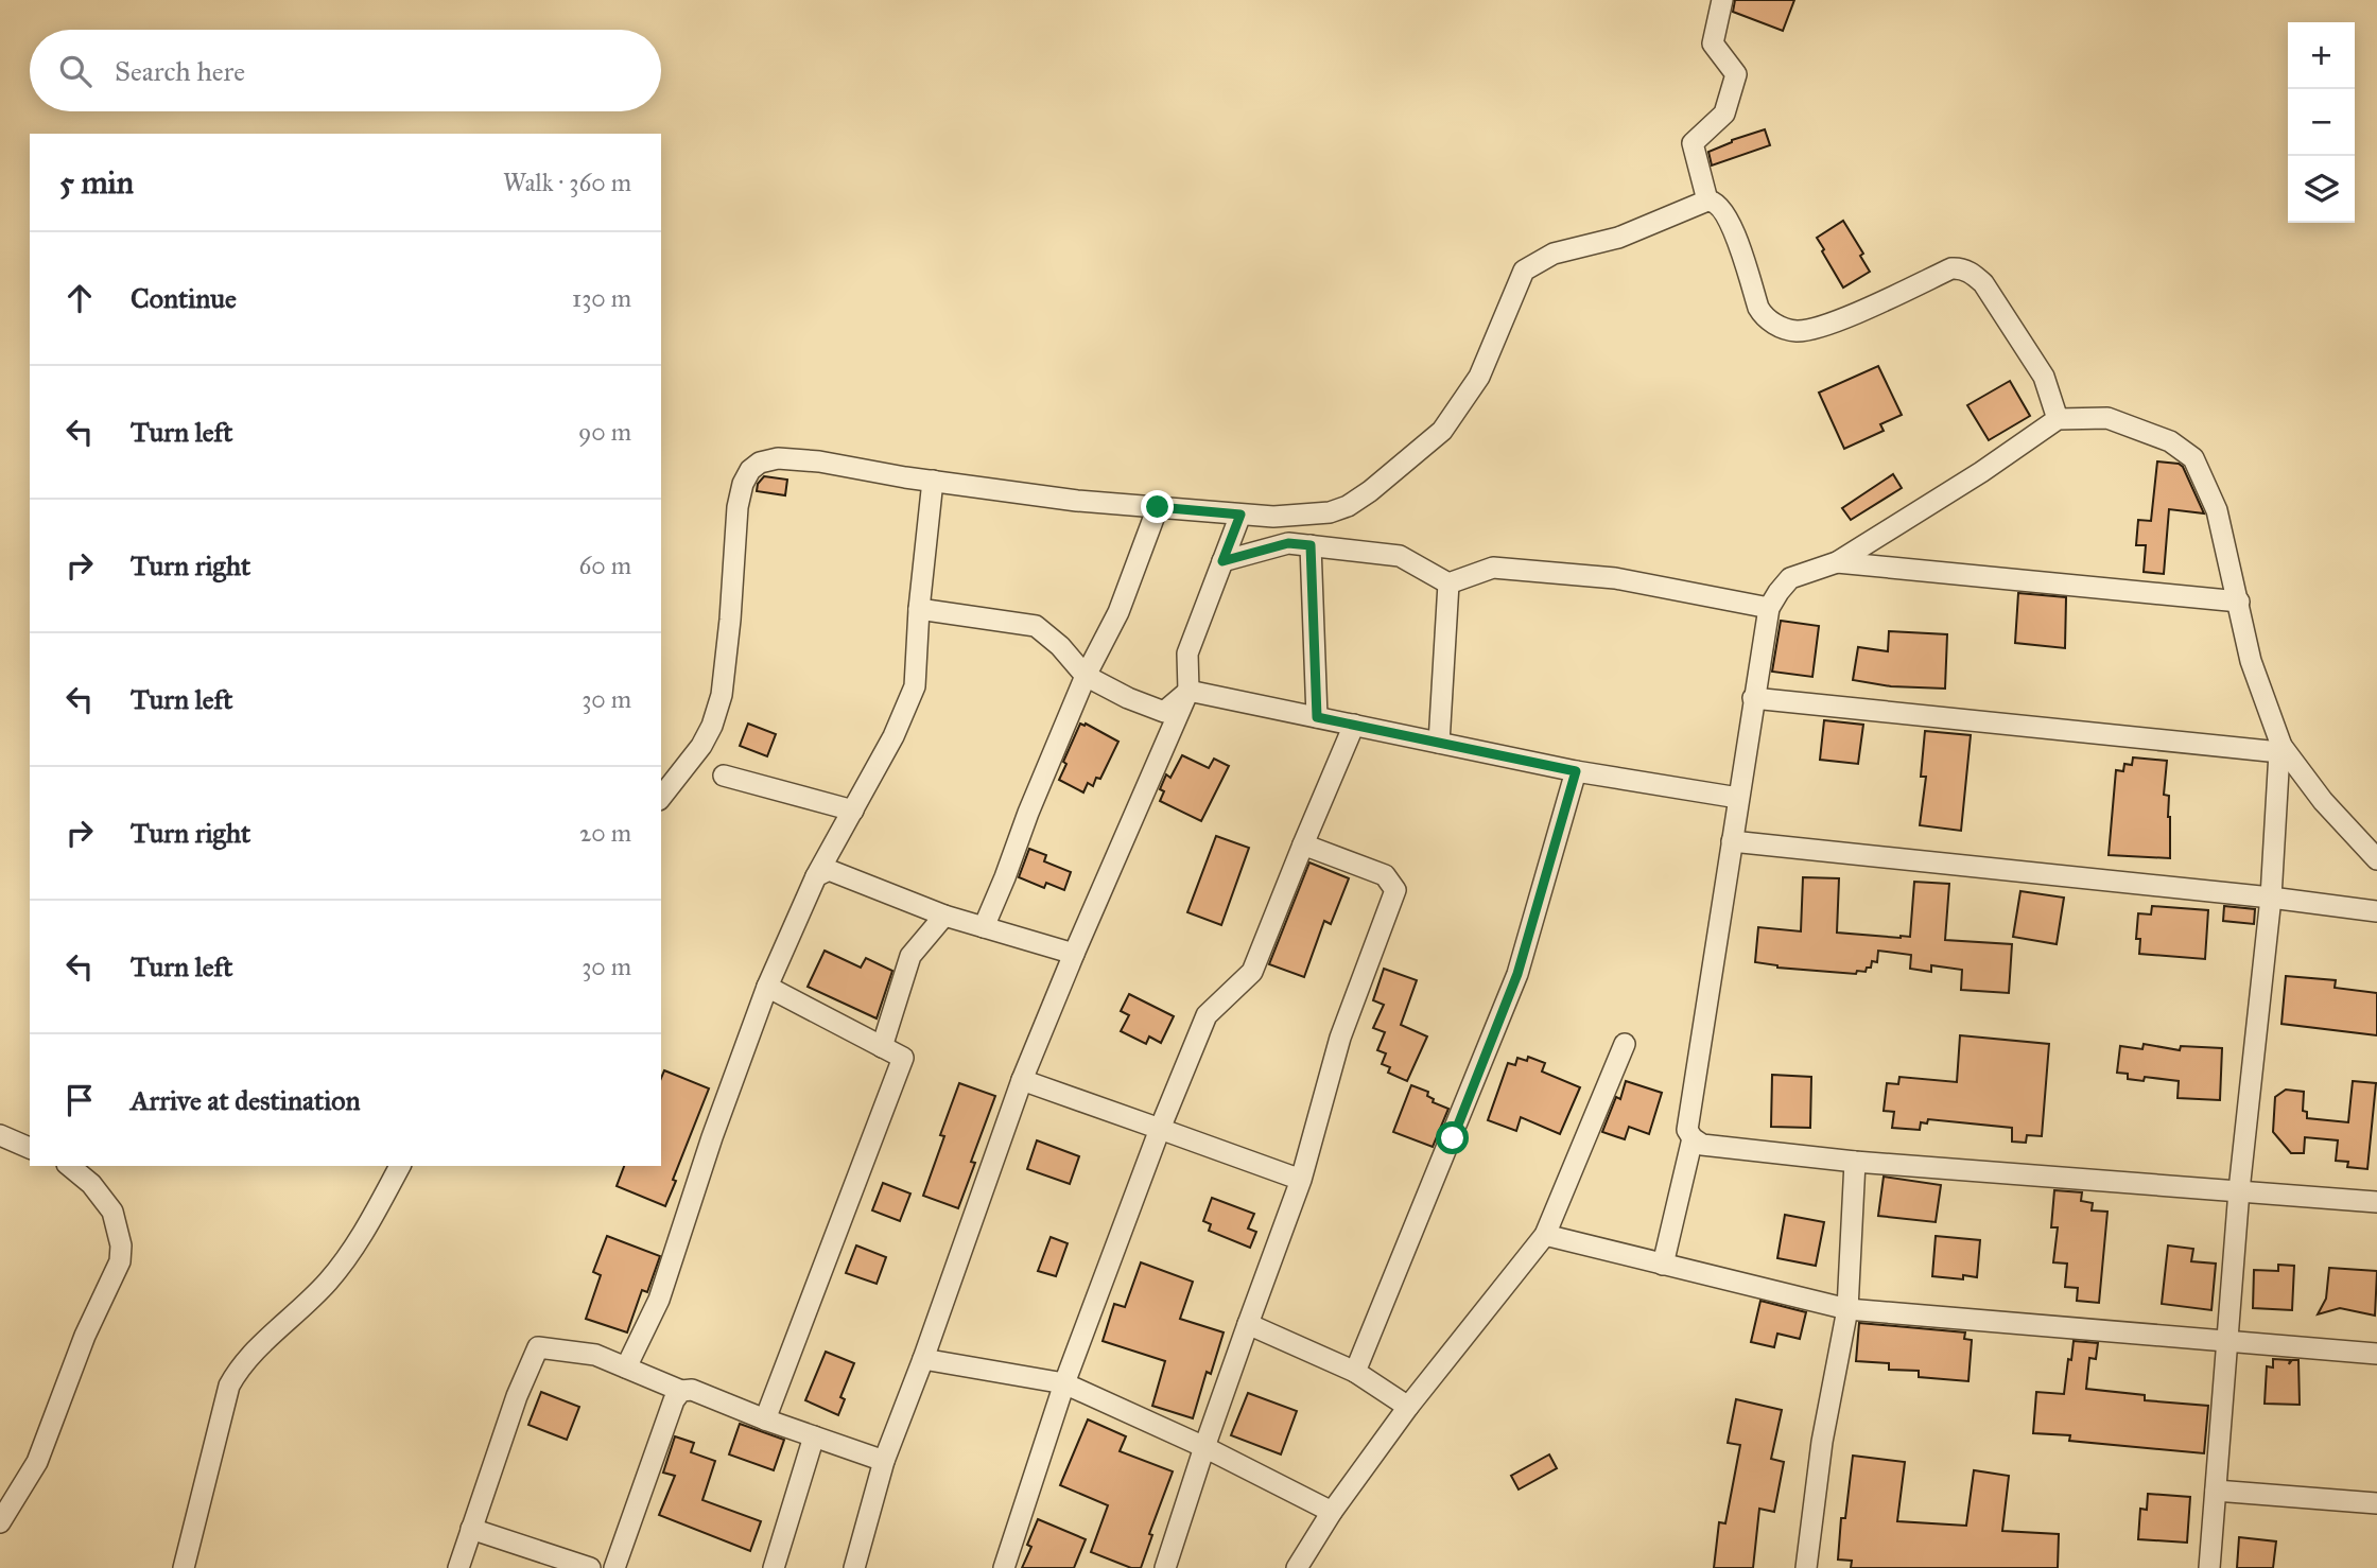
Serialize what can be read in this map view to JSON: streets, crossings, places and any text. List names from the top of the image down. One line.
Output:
{"page":{"map_buttons":["+","−"],"search":"Search here","heading":["5 min","Walk · 360 m"],"list":[["Continue","130 m"],["Turn left","90 m"],["Turn right","60 m"],["Turn left","30 m"],["Turn right","20 m"],["Turn left","30 m"],"Arrive at destination"]}}
